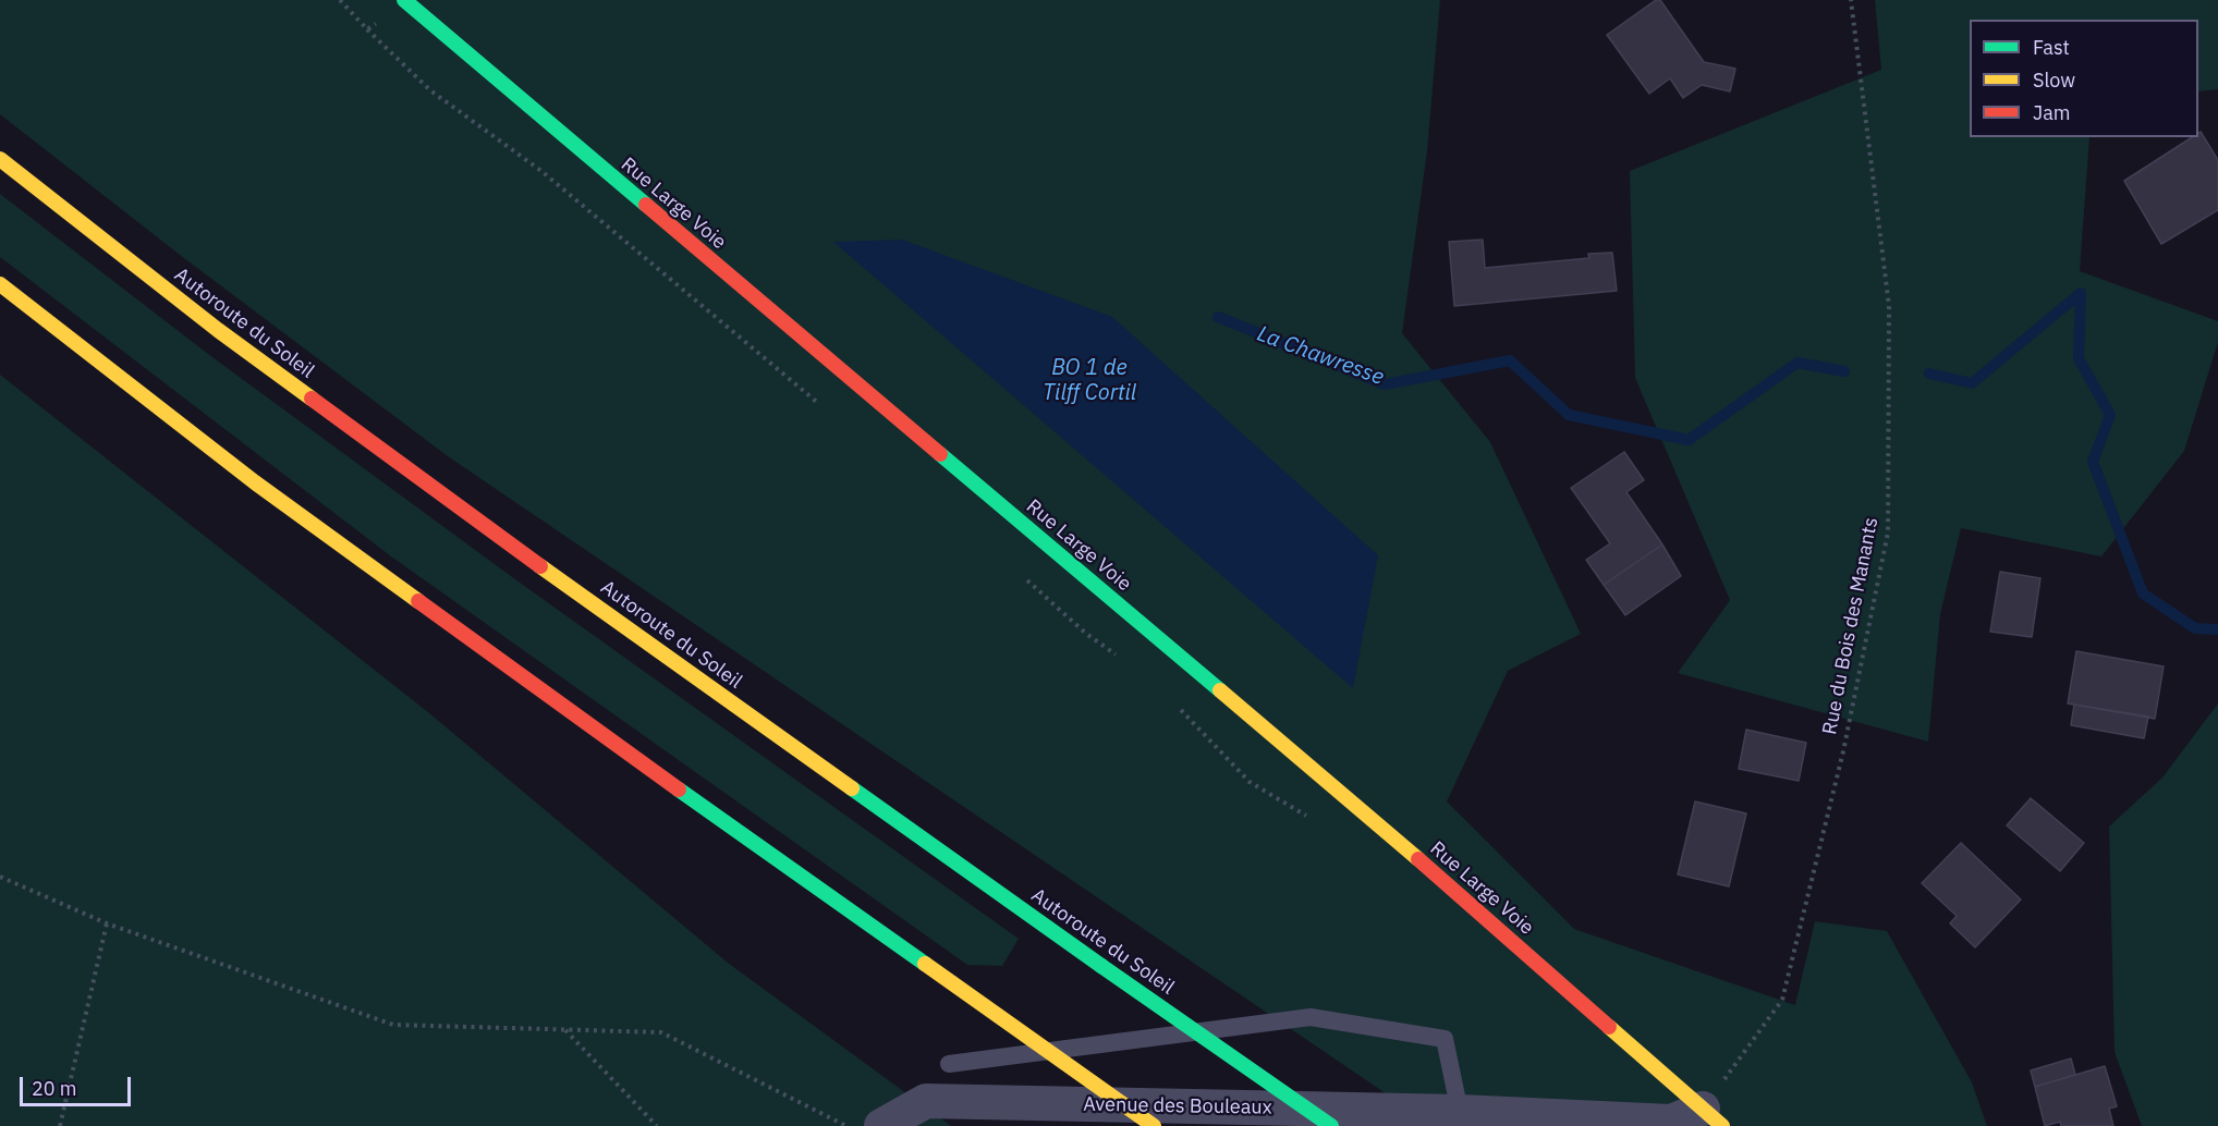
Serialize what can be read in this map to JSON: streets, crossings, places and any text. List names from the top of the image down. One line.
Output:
{"streets":{"main road":["Rue Large Voie","Autoroute du Soleil"],"street":["Avenue des Bouleaux"],"path":["Rue du Bois des Manants"]},"crossings":[["Rue Large Voie","Rue du Bois des Manants"],["Rue Large Voie","Avenue des Bouleaux"],["Rue du Bois des Manants","Avenue des Bouleaux"]],"water":["La Chawresse","BO 1 de Tilff Cortil"],"legend":["Fast","Slow","Jam"],"scale_bar":"20 m"}
